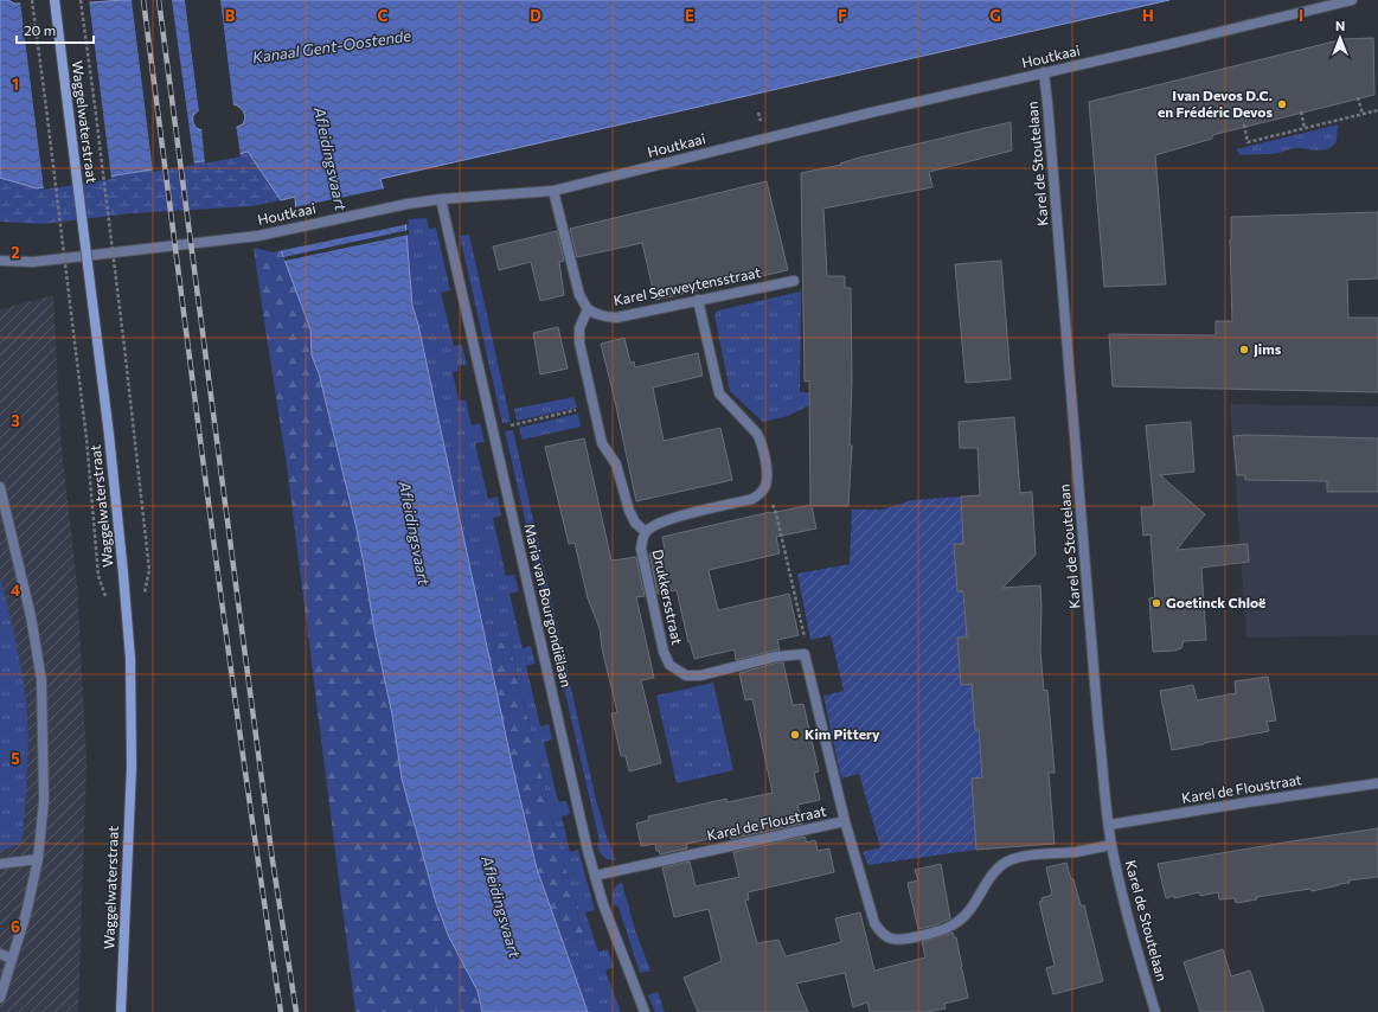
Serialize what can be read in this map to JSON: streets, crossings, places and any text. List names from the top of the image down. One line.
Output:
{"streets":{"main road":["Waggelwaterstraat"],"street":["Houtkaai","Karel de Stoutelaan","Karel Serweytensstraat","Drukkersstraat","Maria van Bourgondiëlaan","Karel de Floustraat"]},"crossings":[["Houtkaai","Karel de Stoutelaan"],["Houtkaai","Maria van Bourgondiëlaan"],["Karel de Stoutelaan","Karel de Floustraat"],["Maria van Bourgondiëlaan","Karel de Floustraat"]],"water":["Kanaal Gent-Oostende","Afleidingsvaart"],"places":["Ivan Devos D.C. en Frédéric Devos","Jims","Goetinck Chloë","Kim Pittery"],"scale_bar":"20 m","north":"top","grid":{"columns":["B","C","D","E","F","G","H","I"],"rows":["1","2","3","4","5","6"]}}
